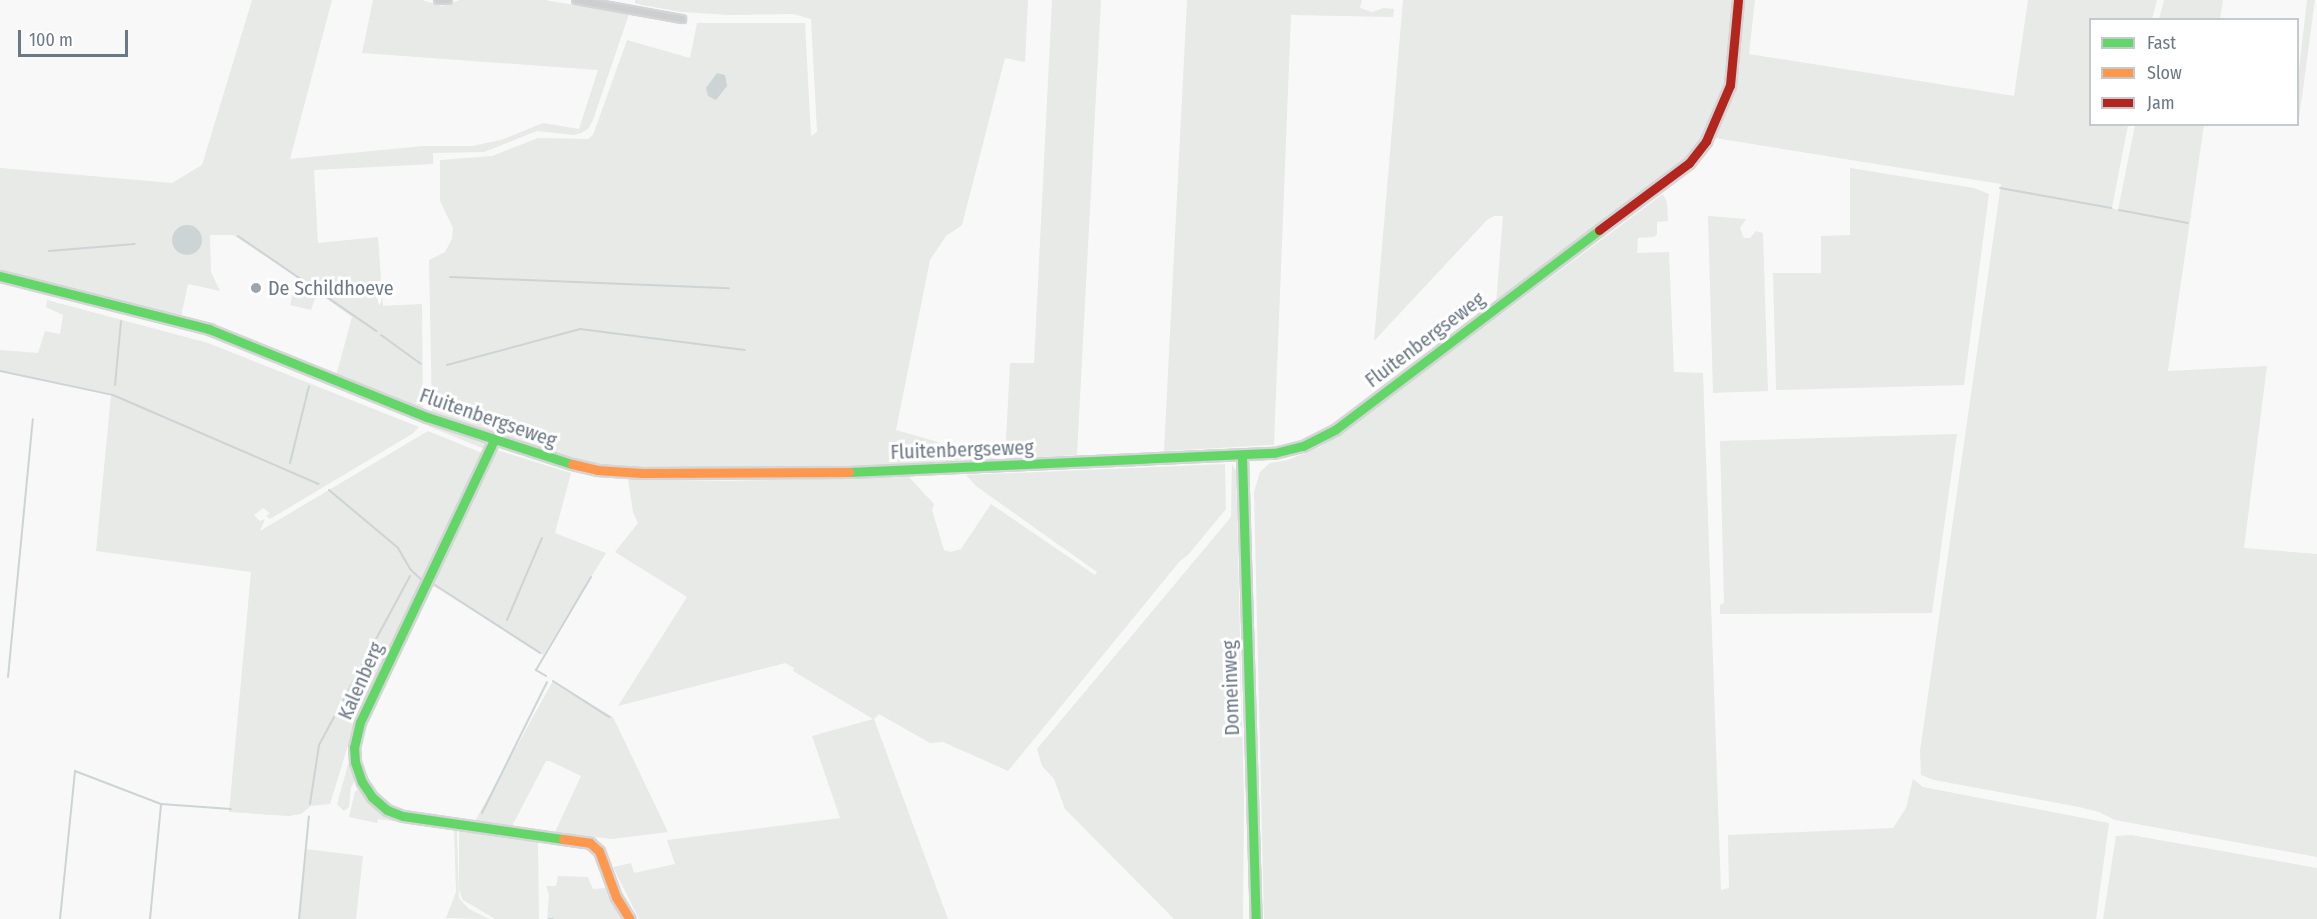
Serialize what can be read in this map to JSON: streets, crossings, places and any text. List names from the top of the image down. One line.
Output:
{"streets":{"street":["Fluitenbergseweg","Kalenberg","Domeinweg"]},"crossings":[["Fluitenbergseweg","Kalenberg"],["Fluitenbergseweg","Domeinweg"]],"places":["De Schildhoeve"],"legend":["Fast","Slow","Jam"],"scale_bar":"100 m"}
